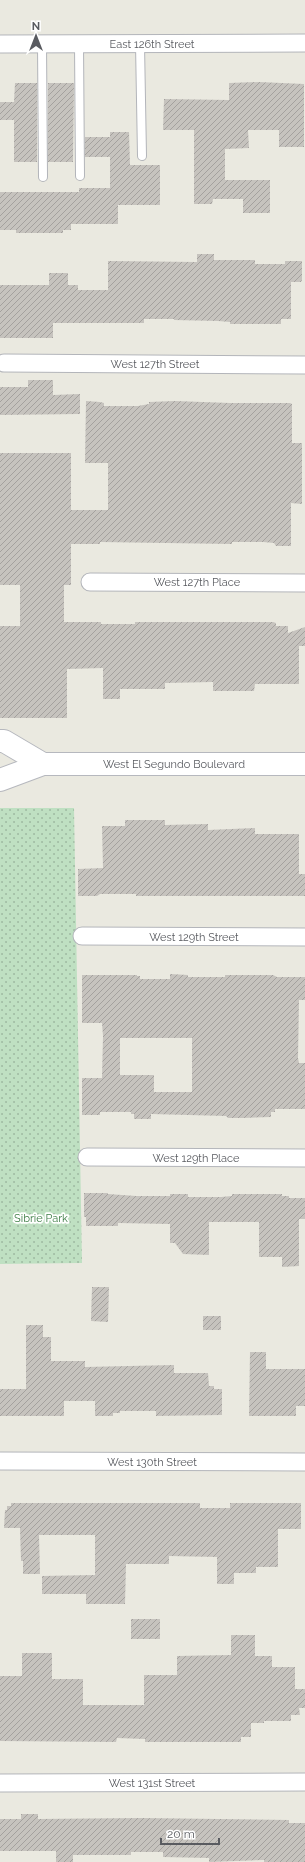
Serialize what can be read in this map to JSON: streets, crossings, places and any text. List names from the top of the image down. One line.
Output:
{"streets":{"main road":["West El Segundo Boulevard"],"street":["East 126th Street","West 127th Street","West 127th Place","West 129th Street","West 129th Place","West 130th Street","West 131st Street"]},"parks":["Sibrie Park"],"scale_bar":"20 m","north":"top"}
